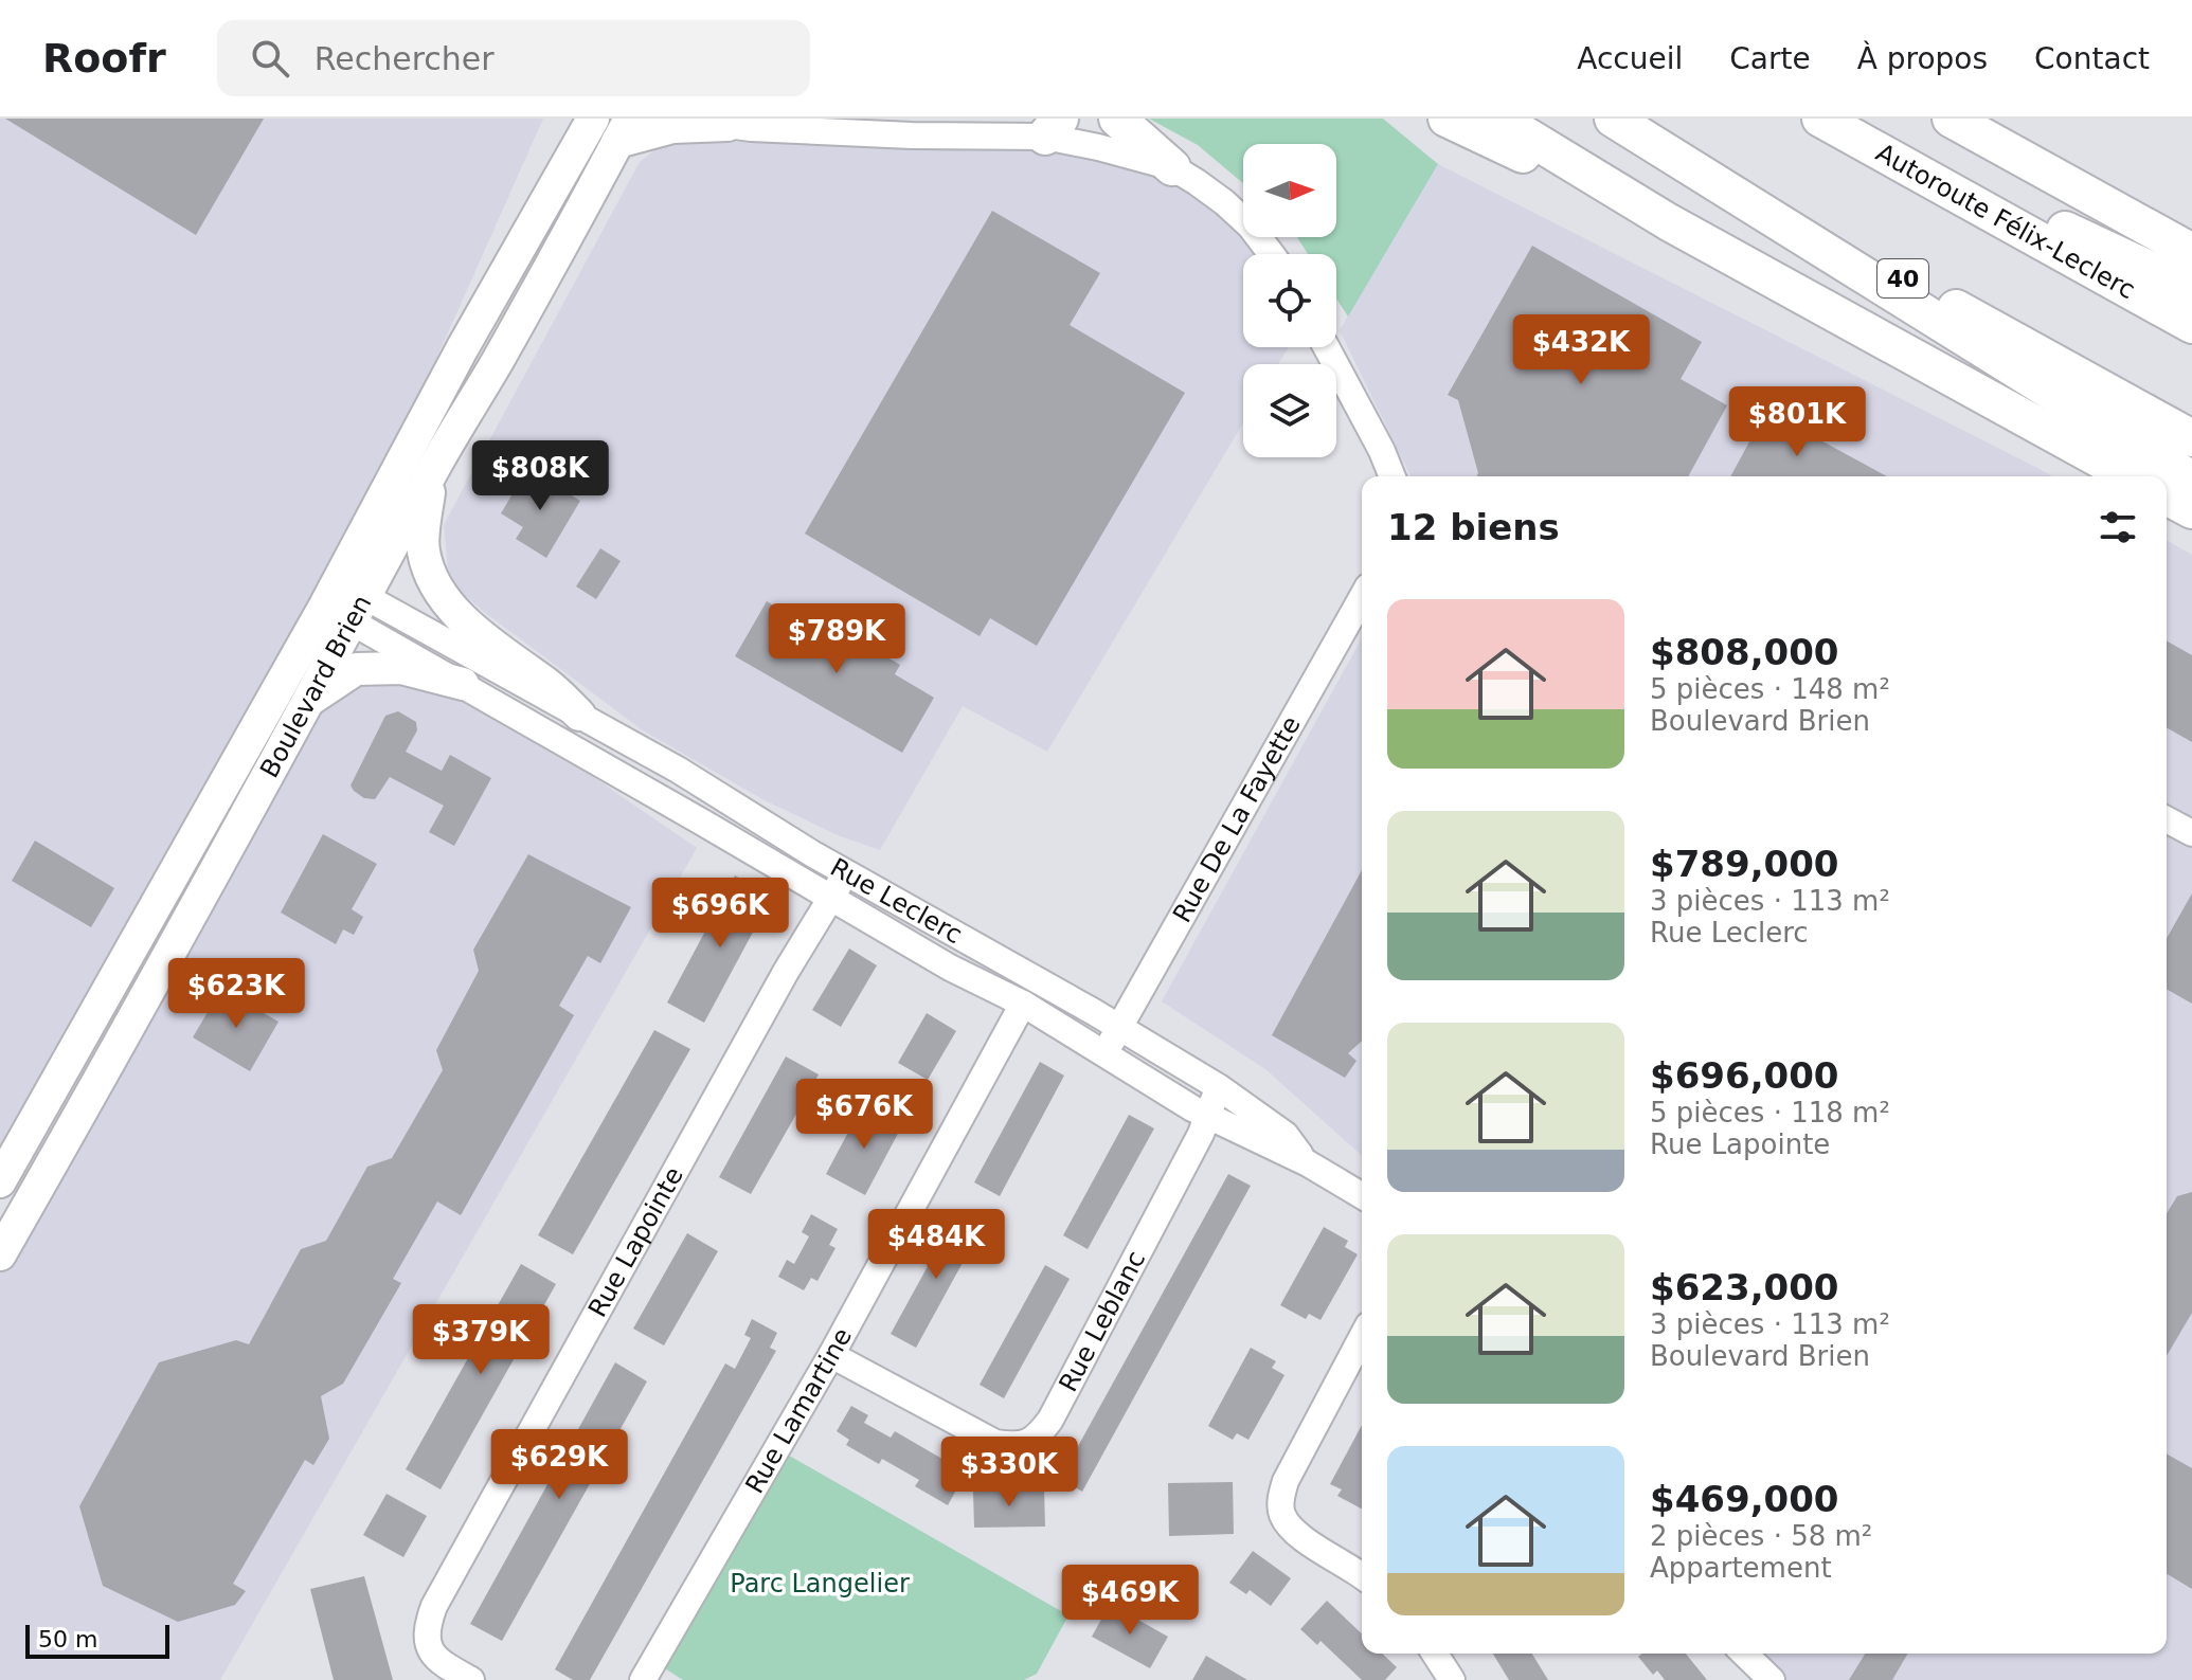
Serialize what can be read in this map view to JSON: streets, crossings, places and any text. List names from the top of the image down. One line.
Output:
{"streets":{"highway":["Autoroute Félix-Leclerc","40"],"main road":["Boulevard Brien"],"street":["Rue De La Fayette","Rue Leclerc","Rue Lapointe","Rue Leblanc","Rue Lamartine"]},"crossings":[["Boulevard Brien","Rue Leclerc"],["Rue De La Fayette","Rue Leclerc"],["Rue Leclerc","Rue Lapointe"],["Rue Leclerc","Rue Leblanc"],["Rue Leclerc","Rue Lamartine"],["Rue Leblanc","Rue Lamartine"]],"parks":["Parc Langelier"],"scale_bar":"50 m","north":"right","page":{"header":"Roofr","search":"Rechercher","nav":["Accueil","Carte","À propos","Contact"],"price":["$432K","$801K","$808K","$789K","$696K","$623K","$676K","$484K","$379K","$629K","$330K","$469K"],"heading":"12 biens","list":[{"name":"$808,000","note":"5 pièces · 148 m² · Boulevard Brien"},{"name":"$789,000","note":"3 pièces · 113 m² · Rue Leclerc"},{"name":"$696,000","note":"5 pièces · 118 m² · Rue Lapointe"},{"name":"$623,000","note":"3 pièces · 113 m² · Boulevard Brien"},{"name":"$469,000","note":"2 pièces · 58 m² · Appartement"}],"scale":"50 m"}}
